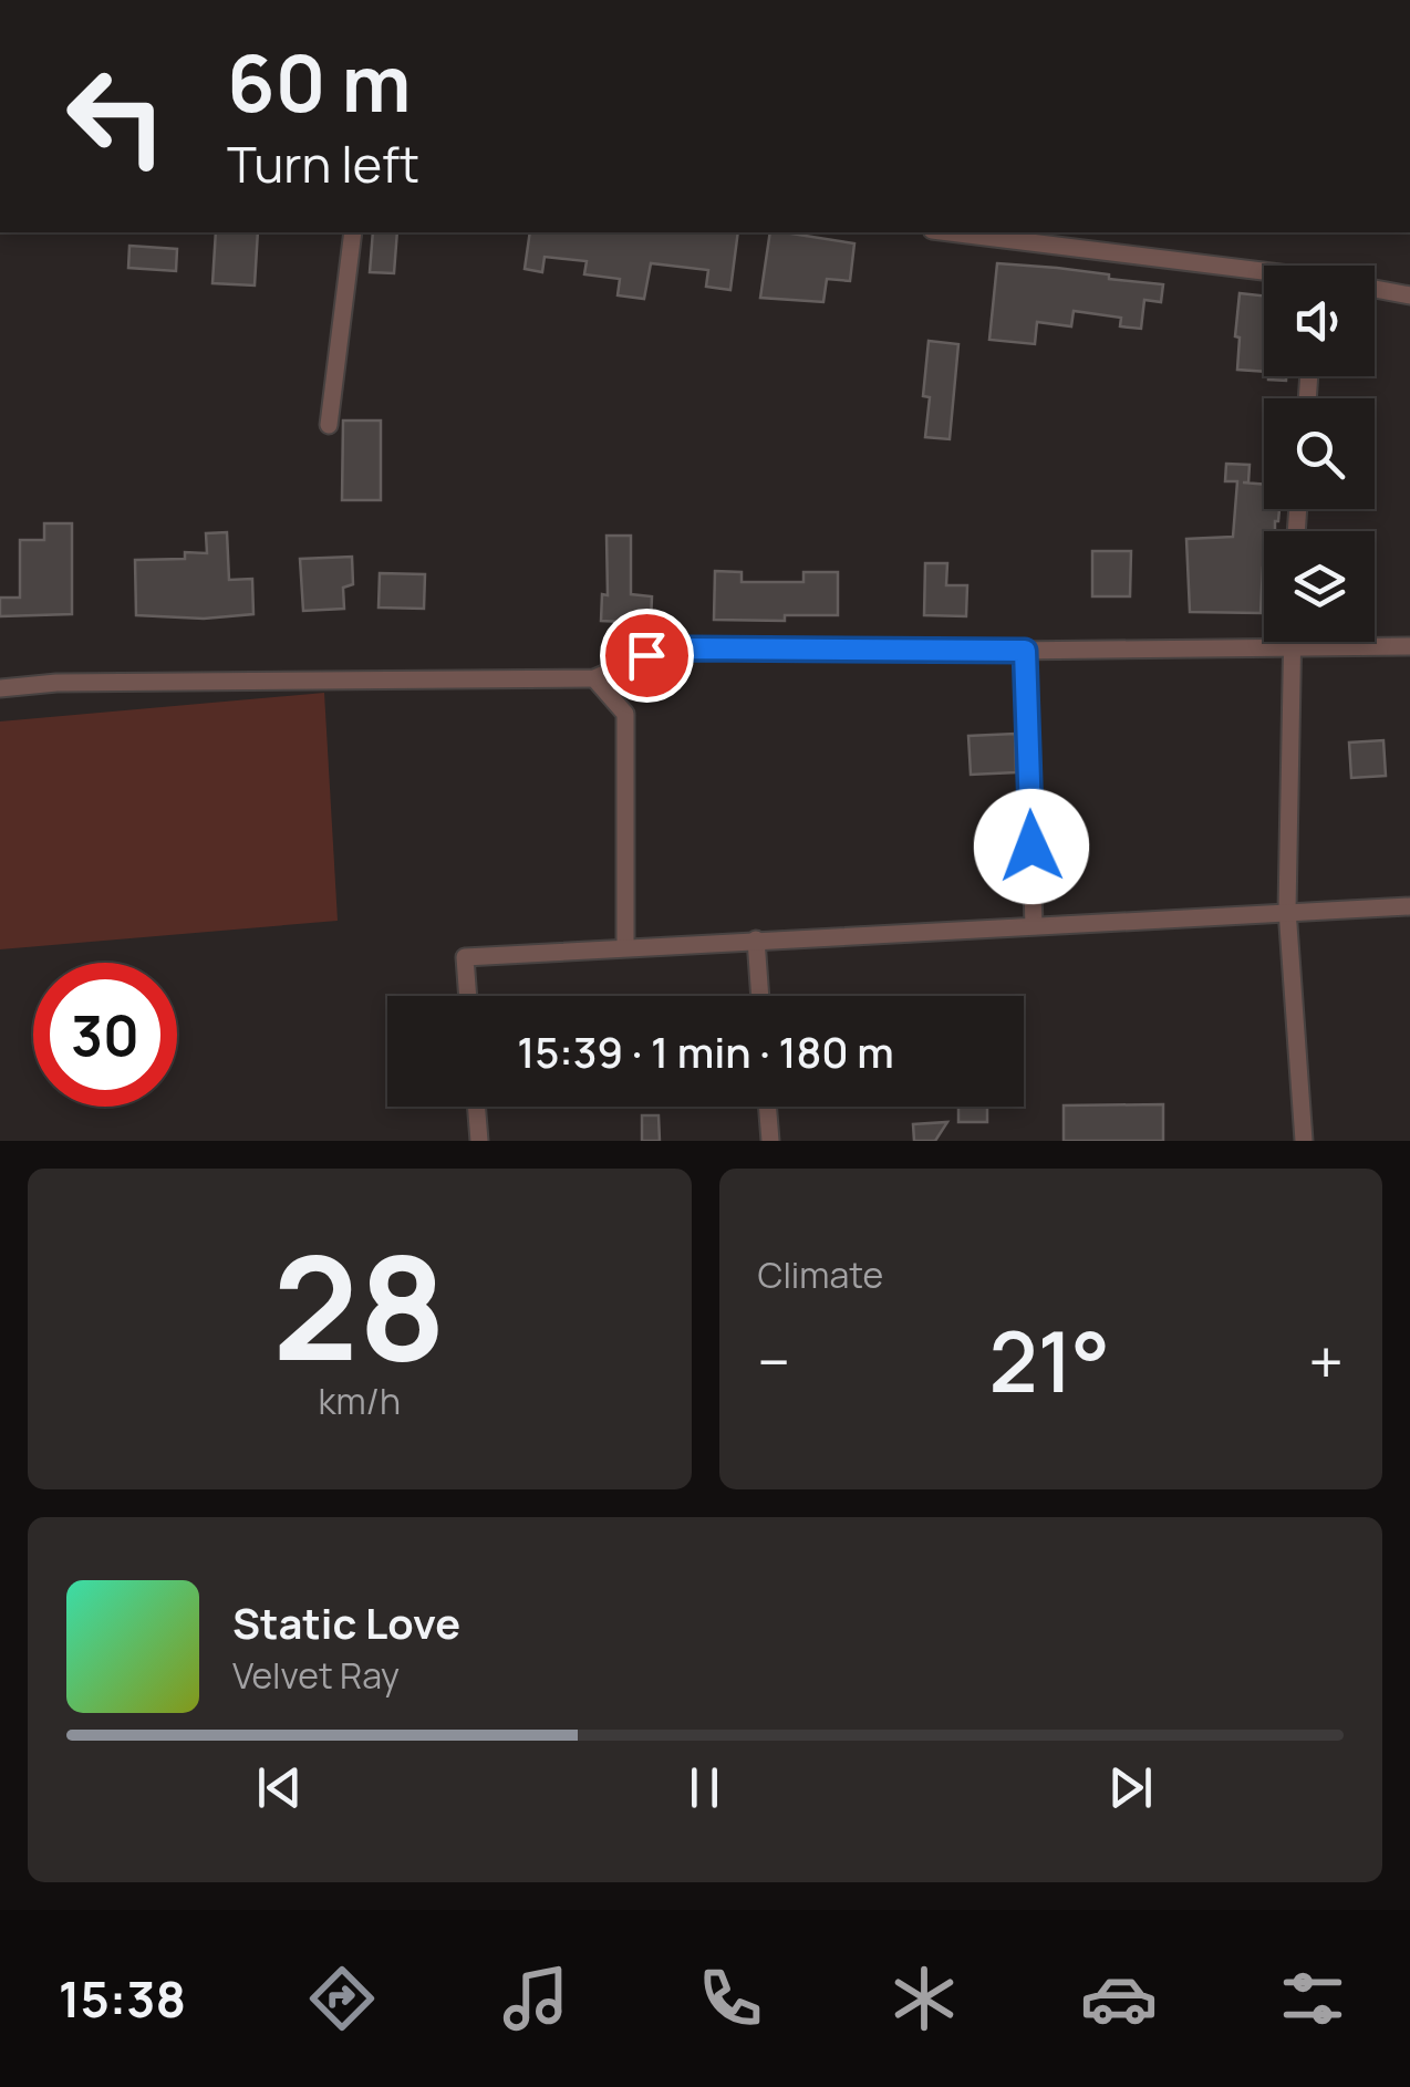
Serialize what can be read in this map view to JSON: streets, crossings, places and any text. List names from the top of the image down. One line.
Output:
{"page":{"turn":["60 m","Turn left"],"limit":"30","trip":"15:39 · 1 min · 180 m","tile":[["28","km/h"],"Climate"],"heat":["−","21°","+"],"song":["Static Love","Velvet Ray"],"tabs":"15:38"}}
